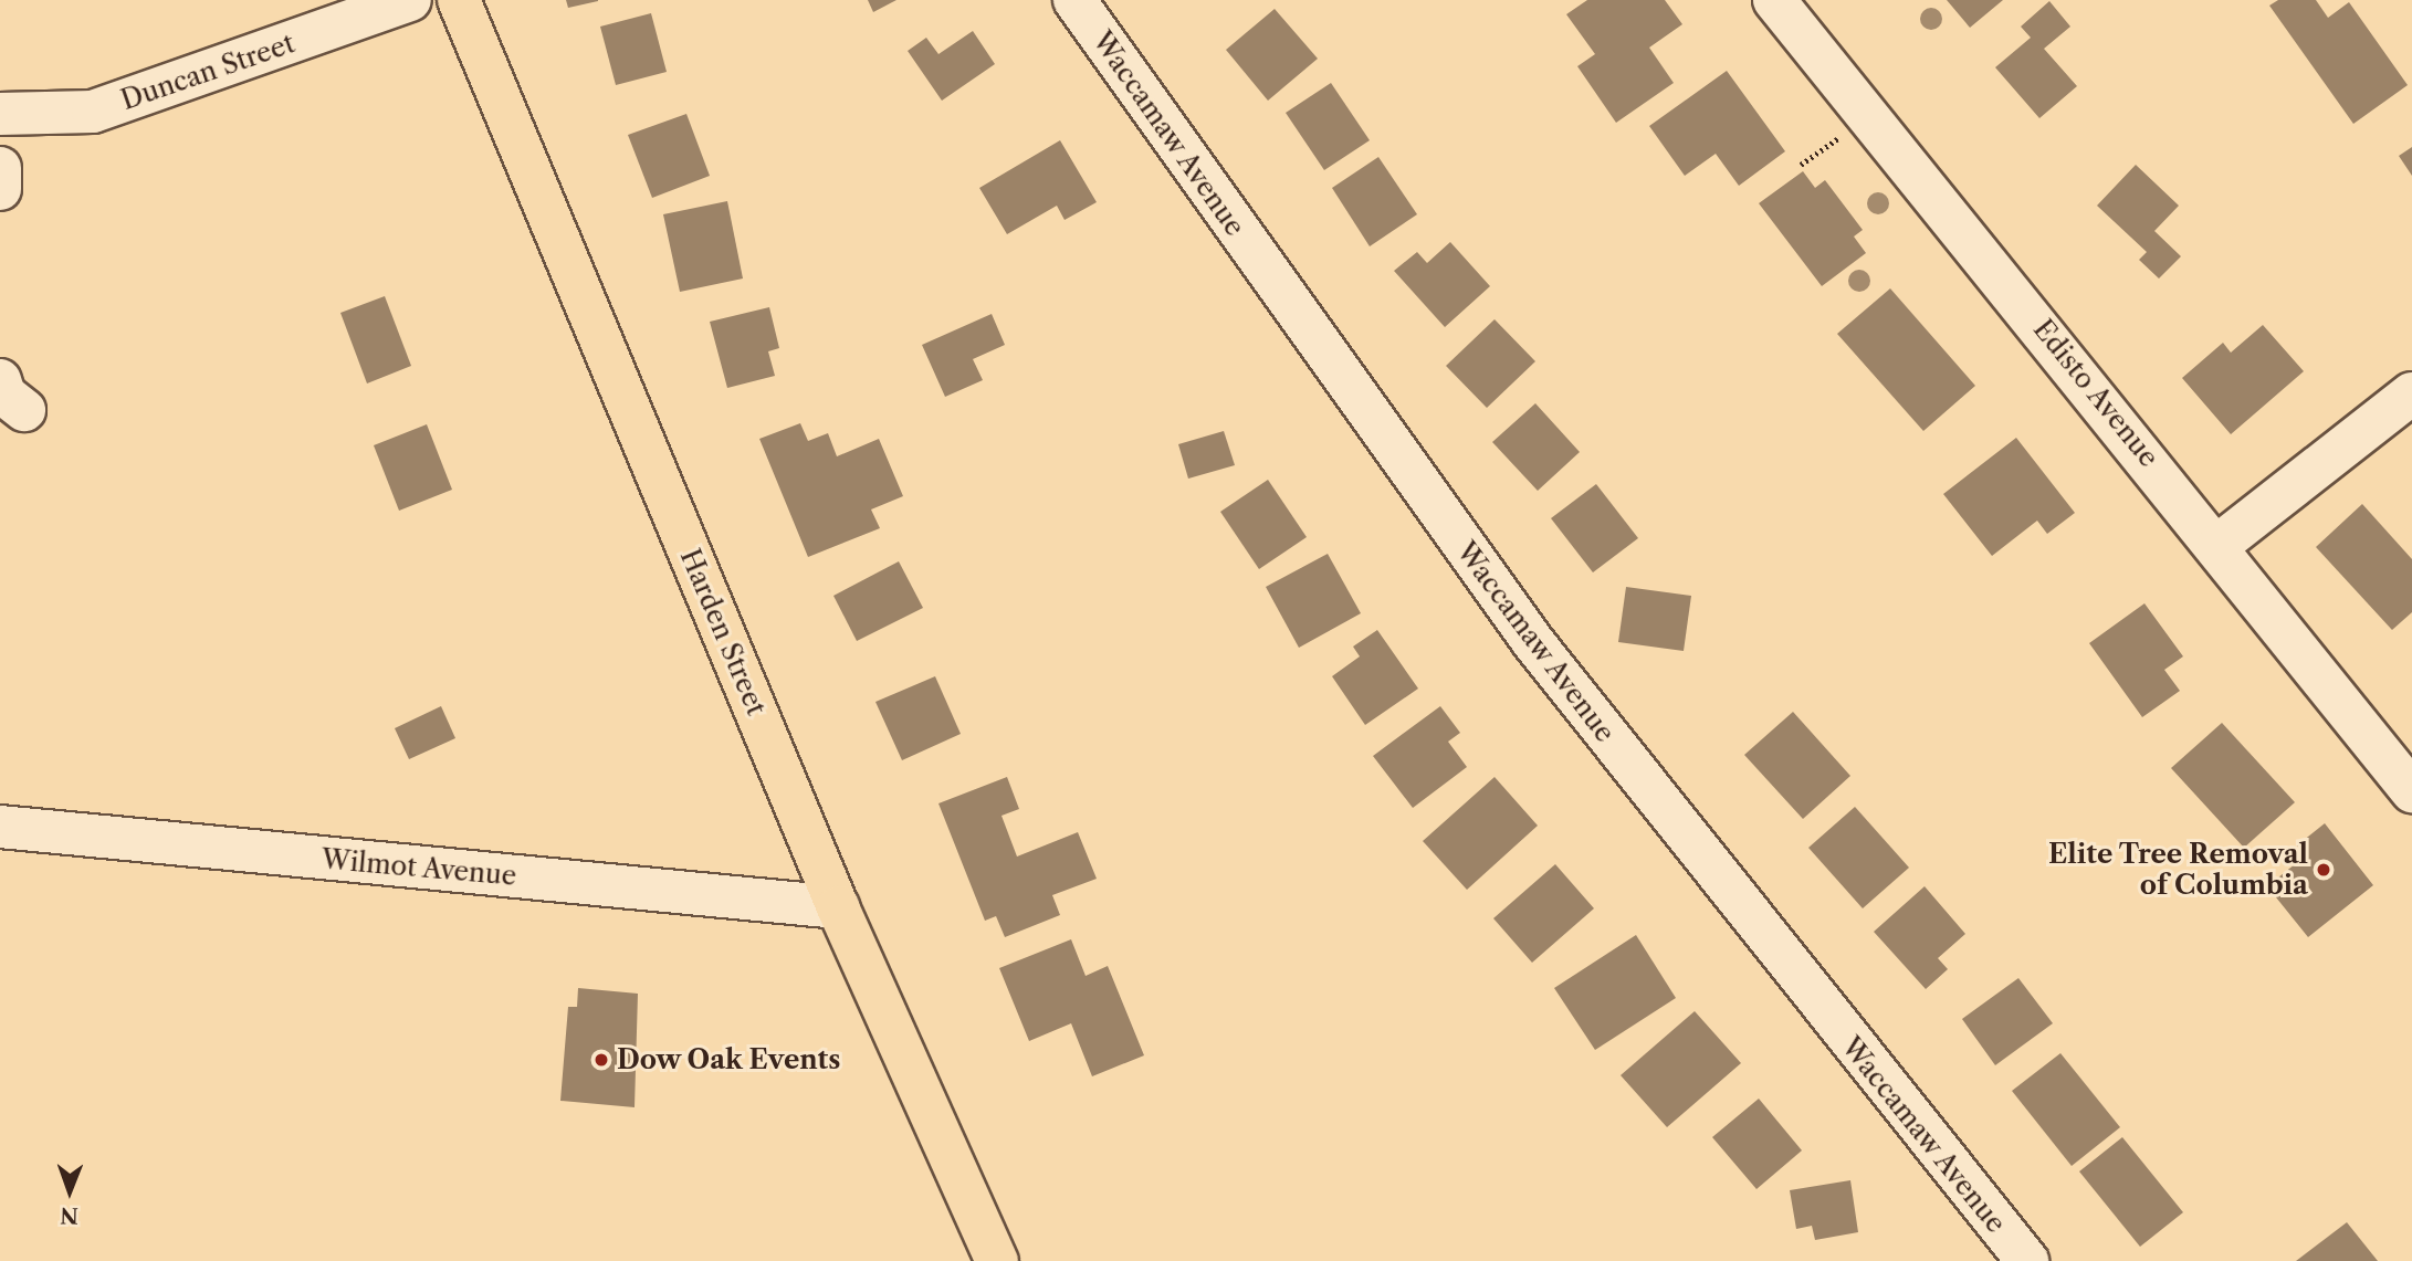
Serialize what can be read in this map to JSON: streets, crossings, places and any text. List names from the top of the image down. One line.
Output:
{"streets":{"main road":["Harden Street"],"street":["Duncan Street","Waccamaw Avenue","Edisto Avenue","Wilmot Avenue"]},"crossings":[["Harden Street","Wilmot Avenue"]],"places":["Elite Tree Removal of Columbia","Dow Oak Events"],"north":"bottom"}
